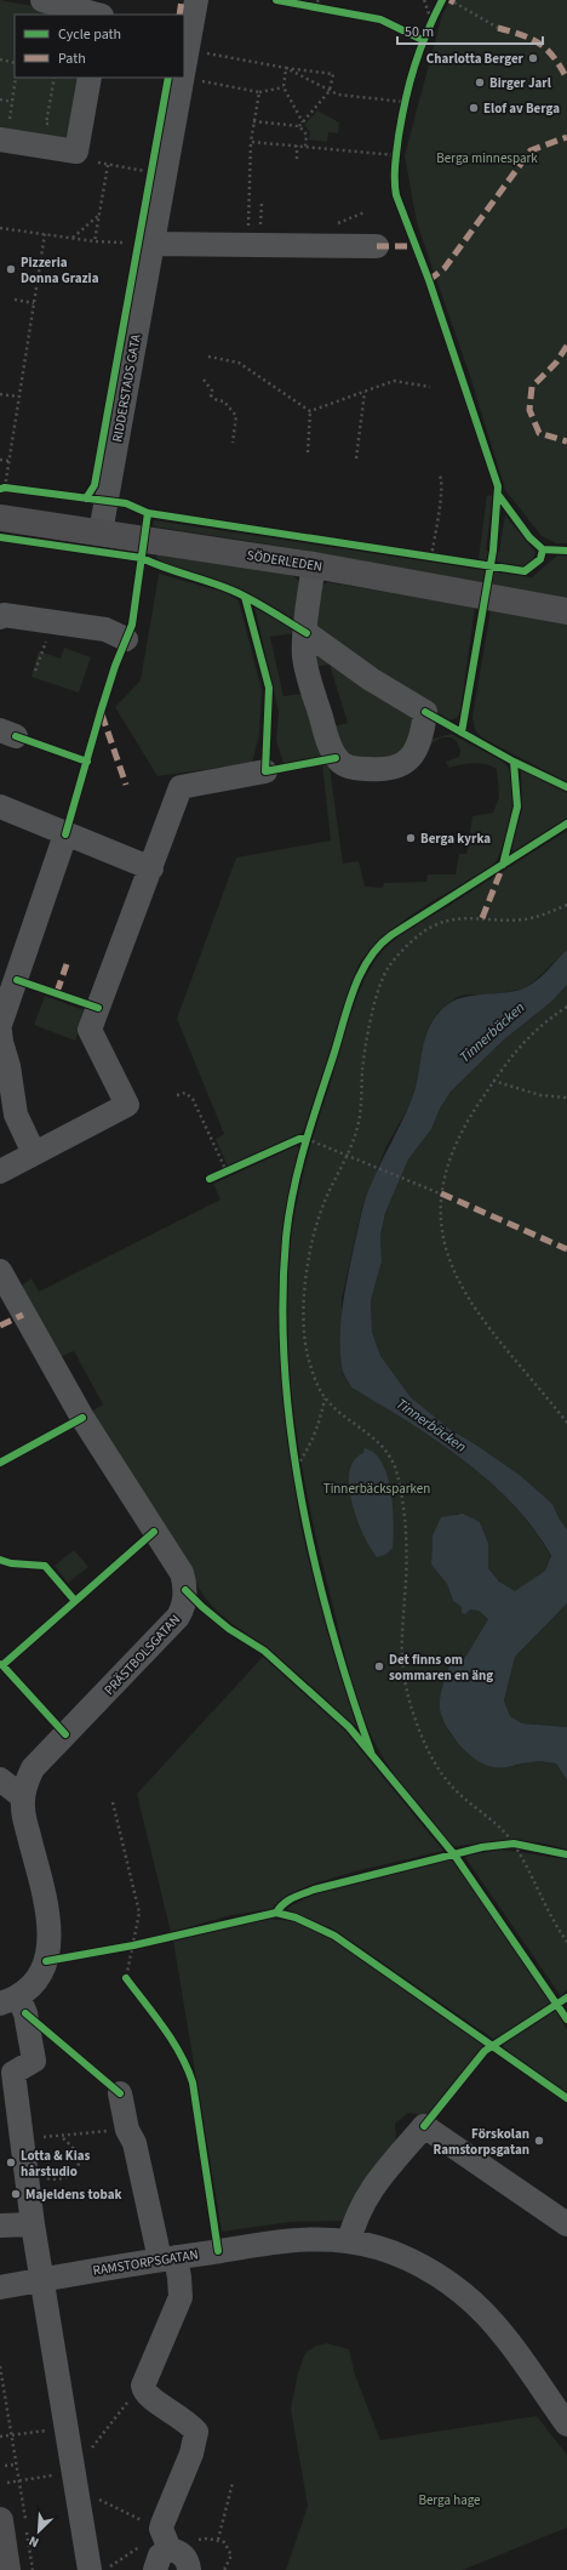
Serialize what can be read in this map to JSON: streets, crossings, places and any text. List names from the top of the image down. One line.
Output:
{"streets":{"main road":["SÖDERLEDEN"],"street":["RIDDERSTADS GATA","PRÄSTBOLSGATAN","RAMSTORPSGATAN"]},"crossings":[["RIDDERSTADS GATA","SÖDERLEDEN"]],"water":["Tinnerbäcken"],"parks":["Berga minnespark","Tinnerbäcksparken","Berga hage"],"places":["Charlotta Berger","Birger Jarl","Elof av Berga","Pizzeria Donna Grazia","Berga kyrka","Det finns om sommaren en äng","Förskolan Ramstorpsgatan","Lotta & Kias hårstudio","Majeldens tobak"],"legend":["Cycle path","Path"],"scale_bar":"50 m","north":"bottom left"}
